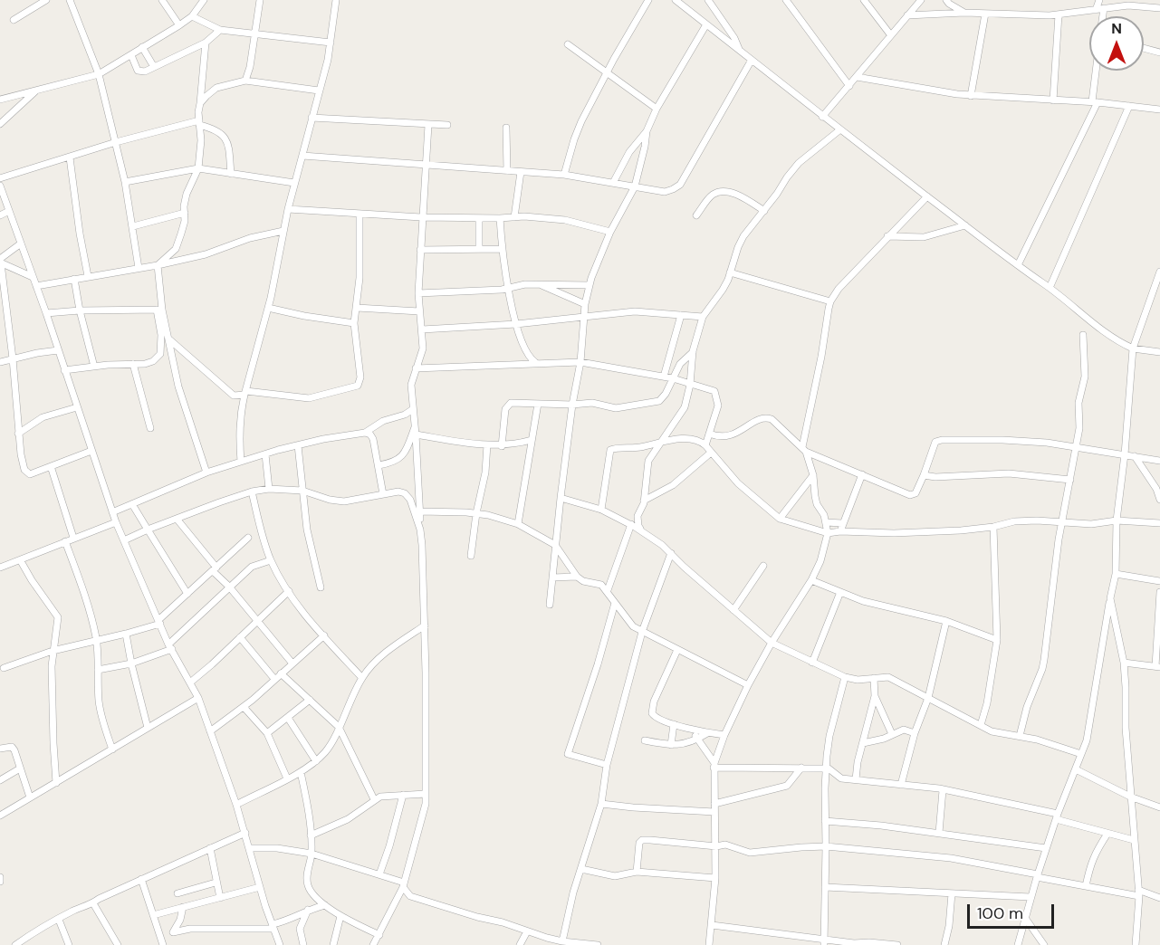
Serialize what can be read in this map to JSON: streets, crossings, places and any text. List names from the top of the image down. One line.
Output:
{"scale_bar":"100 m","north":"top"}
